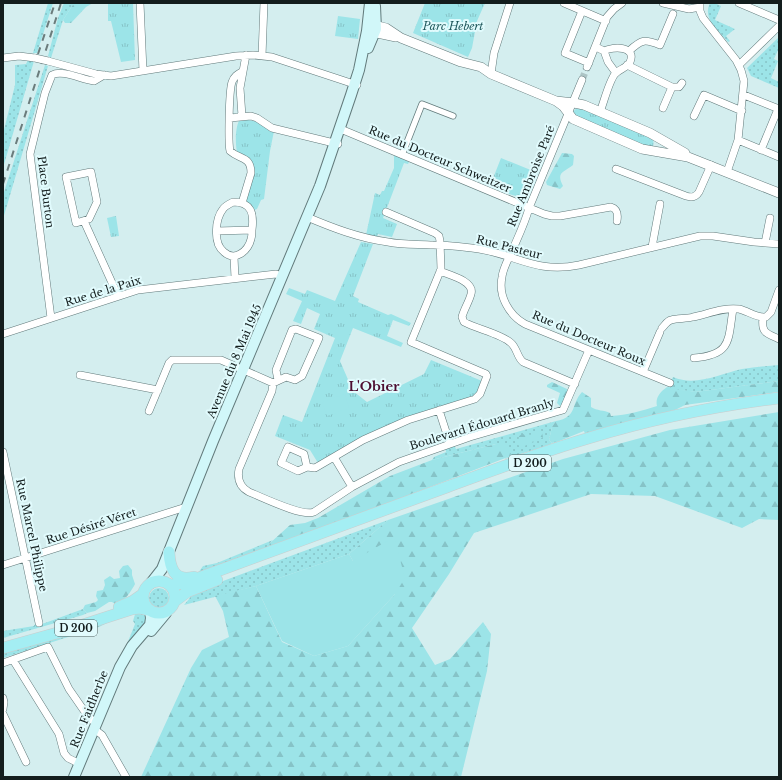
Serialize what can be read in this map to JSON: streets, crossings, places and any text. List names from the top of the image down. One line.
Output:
{"streets":{"main road":["Avenue du 8 Mai 1945","D 200","Rue Faidherbe"],"street":["Rue du Docteur Schweitzer","Rue Ambroise Paré","Place Burton","Rue Pasteur","Rue de la Paix","Rue du Docteur Roux","Boulevard Édouard Branly","Rue Désiré Véret","Rue Marcel Philippe"]},"crossings":[["Rue du Docteur Schweitzer","Rue Ambroise Paré"],["Rue du Docteur Schweitzer","Avenue du 8 Mai 1945"],["Rue Ambroise Paré","Rue Pasteur"],["Rue Ambroise Paré","Rue du Docteur Roux"],["Place Burton","Rue de la Paix"],["Rue Pasteur","Rue du Docteur Roux"],["Rue Pasteur","Avenue du 8 Mai 1945"],["Rue de la Paix","Avenue du 8 Mai 1945"],["Rue du Docteur Roux","Boulevard Édouard Branly"],["Avenue du 8 Mai 1945","D 200"],["Avenue du 8 Mai 1945","Rue Désiré Véret"],["Avenue du 8 Mai 1945","Rue Faidherbe"],["D 200","Rue Faidherbe"],["Rue Désiré Véret","Rue Marcel Philippe"]],"districts":["L'Obier"],"parks":["Parc Hebert"]}
